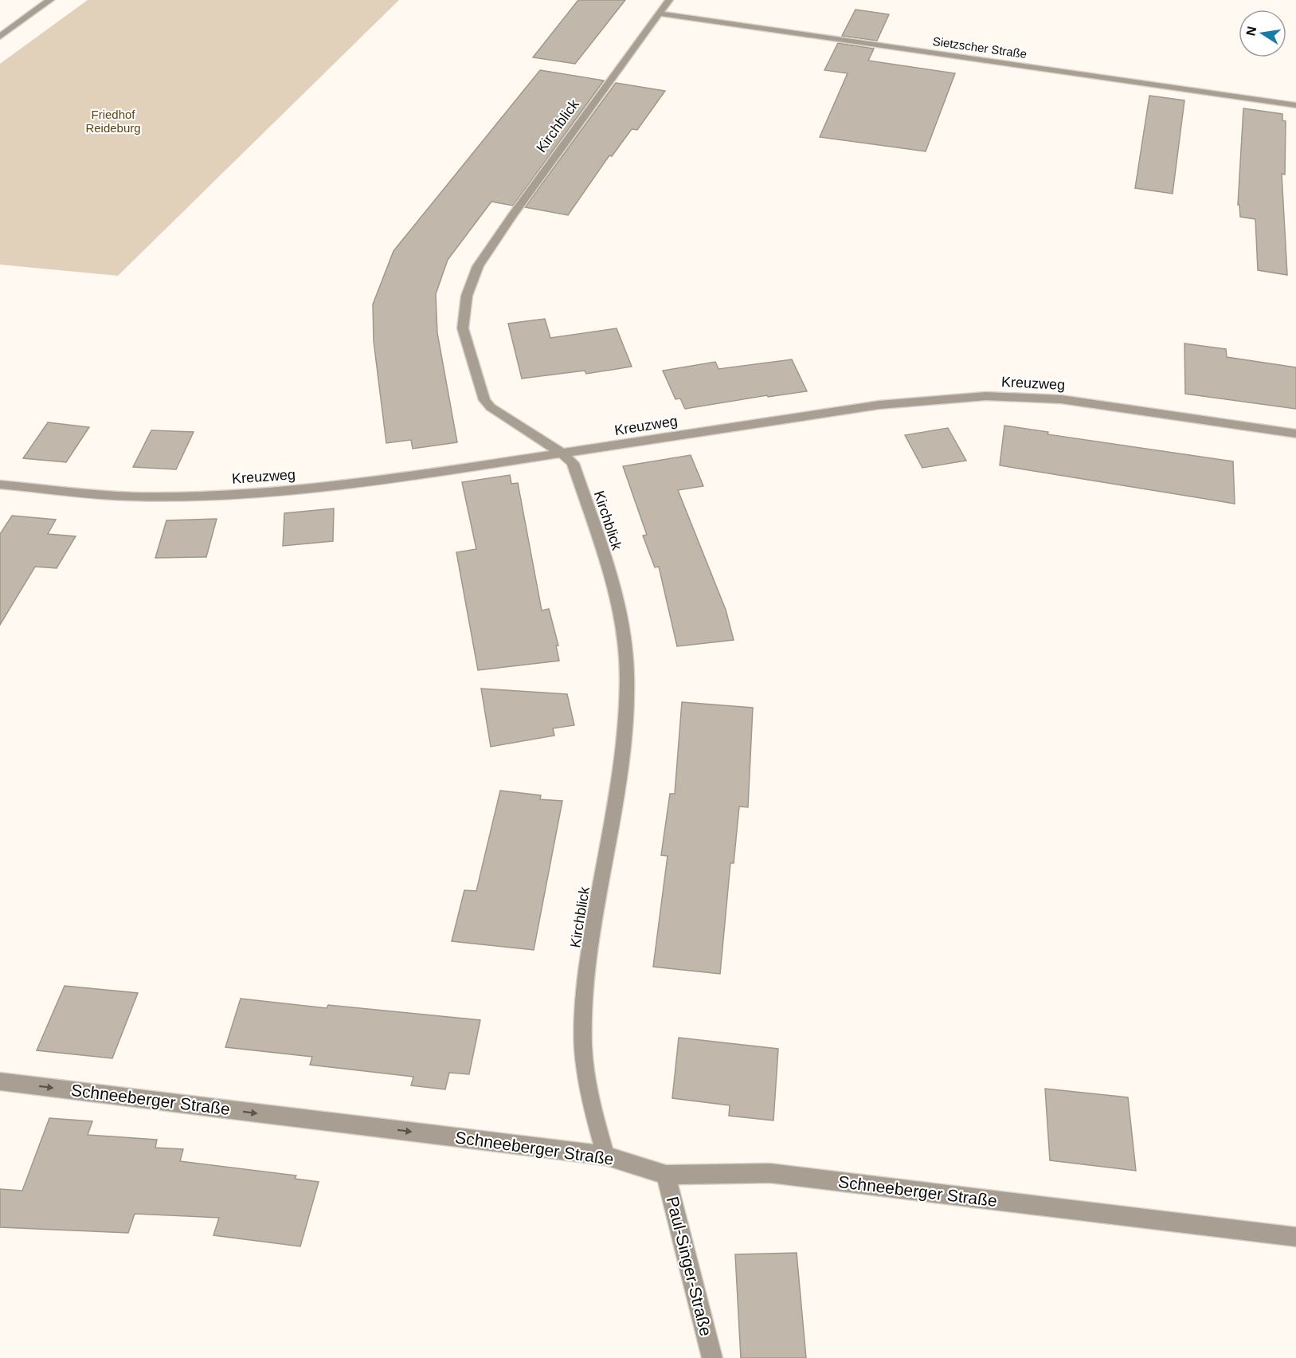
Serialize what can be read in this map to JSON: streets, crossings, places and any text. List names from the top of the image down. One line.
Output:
{"streets":{"street":["Sietzscher Straße","Kirchblick","Kreuzweg","Schneeberger Straße","Paul-Singer-Straße"]},"crossings":[["Sietzscher Straße","Kirchblick"],["Kirchblick","Kreuzweg"],["Kirchblick","Schneeberger Straße"],["Schneeberger Straße","Paul-Singer-Straße"]],"one_way":["Schneeberger Straße"],"parks":["Friedhof Reideburg"],"north":"left"}
